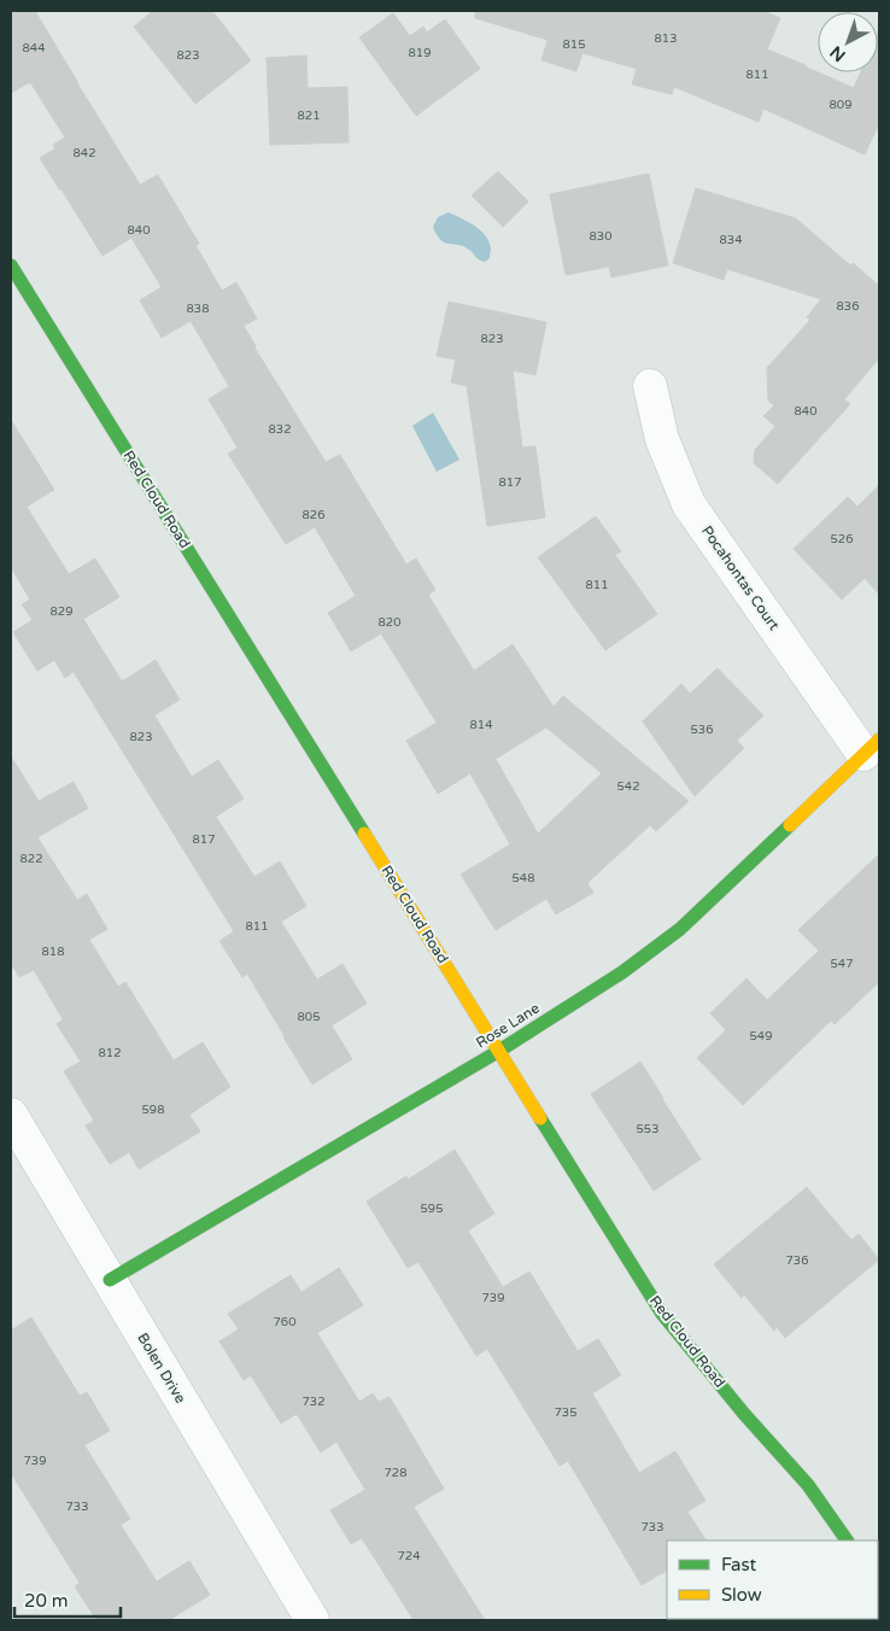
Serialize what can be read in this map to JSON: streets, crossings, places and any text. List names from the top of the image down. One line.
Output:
{"streets":{"street":["Red Cloud Road","Pocahontas Court","Rose Lane","Bolen Drive"]},"crossings":[["Red Cloud Road","Rose Lane"],["Pocahontas Court","Rose Lane"],["Rose Lane","Bolen Drive"]],"house_numbers":["813","815","844","819","823","811","809","821","842","840","830","834","836","838","823","840","832","817","826","526","811","829","820","814","536","823","542","817","822","548","811","818","547","805","549","812","598","553","595","736","739","760","732","735","739","728","733","733","724"],"legend":["Fast","Slow"],"scale_bar":"20 m","north":"bottom left"}
